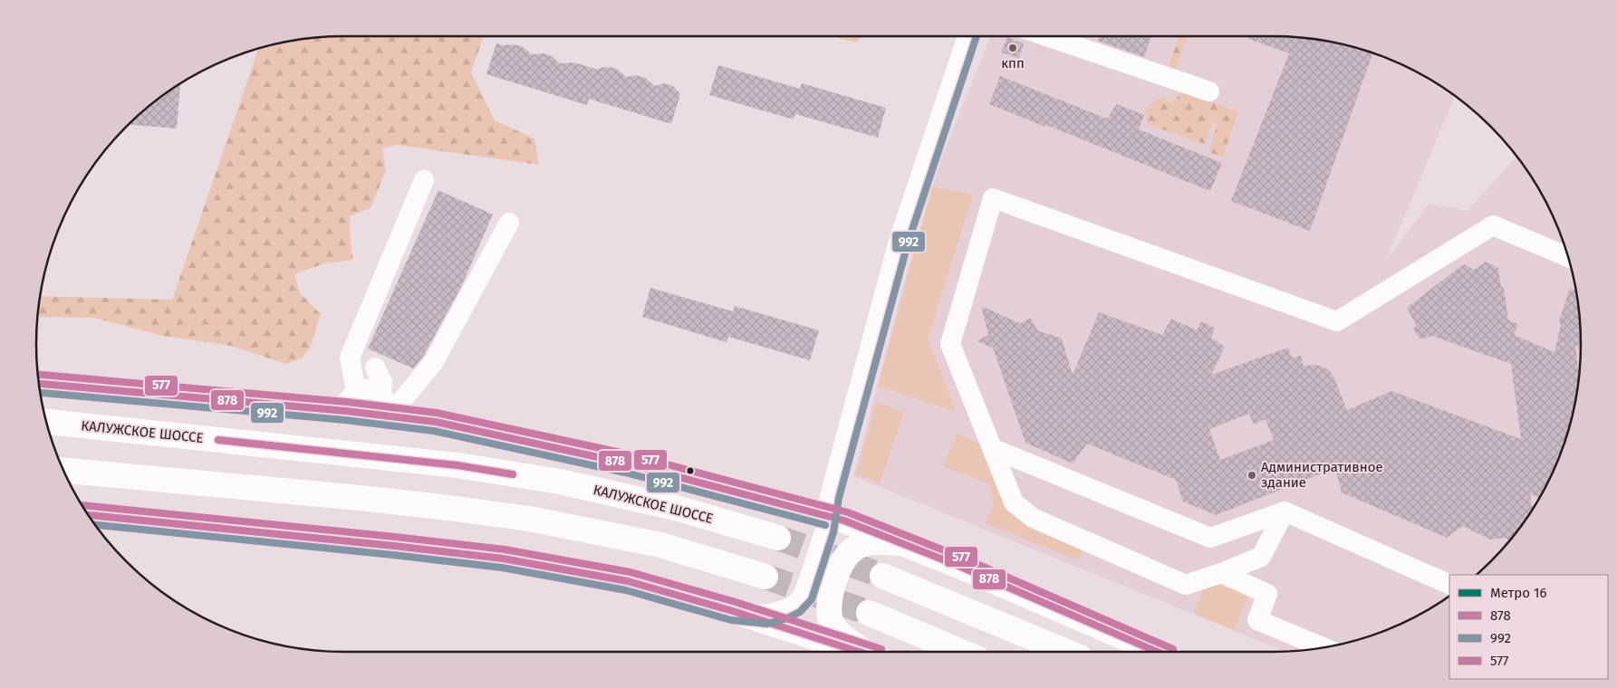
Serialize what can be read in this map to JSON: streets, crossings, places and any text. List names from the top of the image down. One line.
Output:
{"streets":{"main road":["КАЛУЖСКОЕ ШОССЕ"]},"places":["кпп","Административное здание"],"lines":["transit line 992","transit line 577","transit line 878"],"legend":["Метро 16","878","992","577"]}
